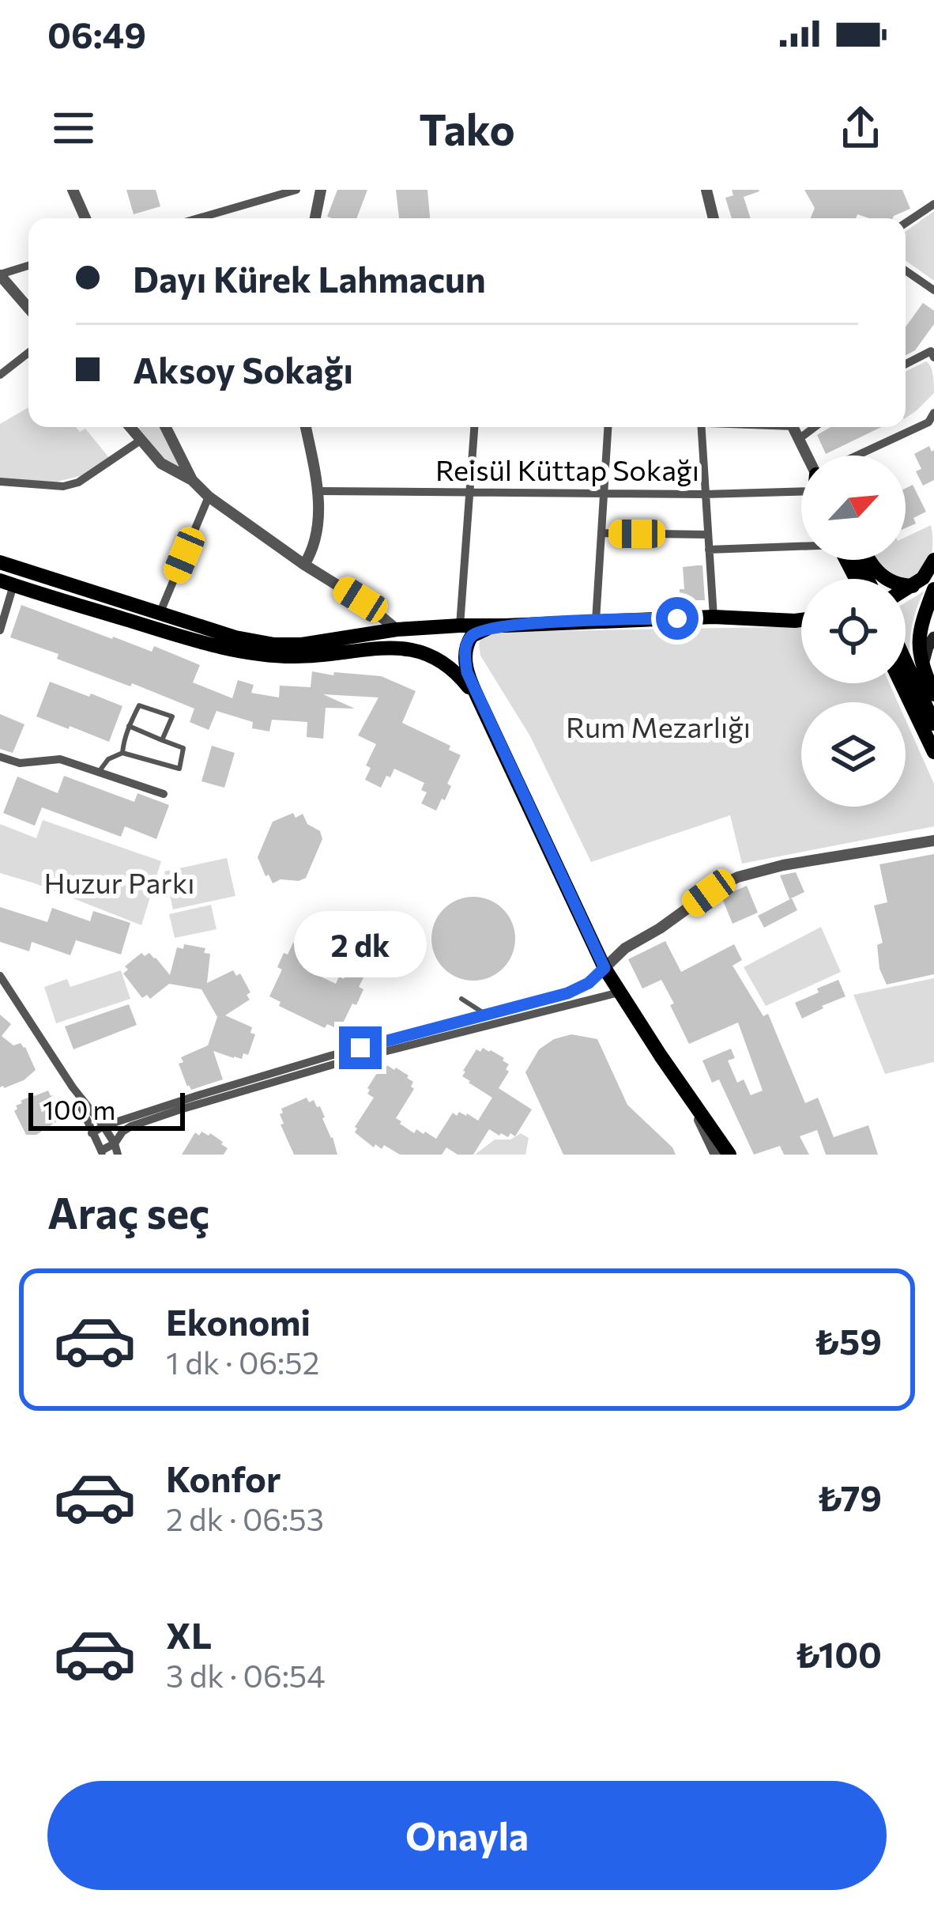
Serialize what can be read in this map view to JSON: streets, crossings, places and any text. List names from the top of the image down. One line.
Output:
{"streets":{"street":["Reisül Küttap Sokağı"]},"parks":["Rum Mezarlığı","Huzur Parkı"],"scale_bar":"100 m","north":"top right","page":{"status":"06:49","header":"Tako","banner":["Dayı Kürek Lahmacun","Aksoy Sokağı"],"bubble":"2 dk","scale":"100 m","heading":"Araç seç","list":[{"name":"Ekonomi","note":"1 dk · 06:52","value":"₺59"},{"name":"Konfor","note":"2 dk · 06:53","value":"₺79"},{"name":"XL","note":"3 dk · 06:54","value":"₺100"}],"buttons":"Onayla"}}
